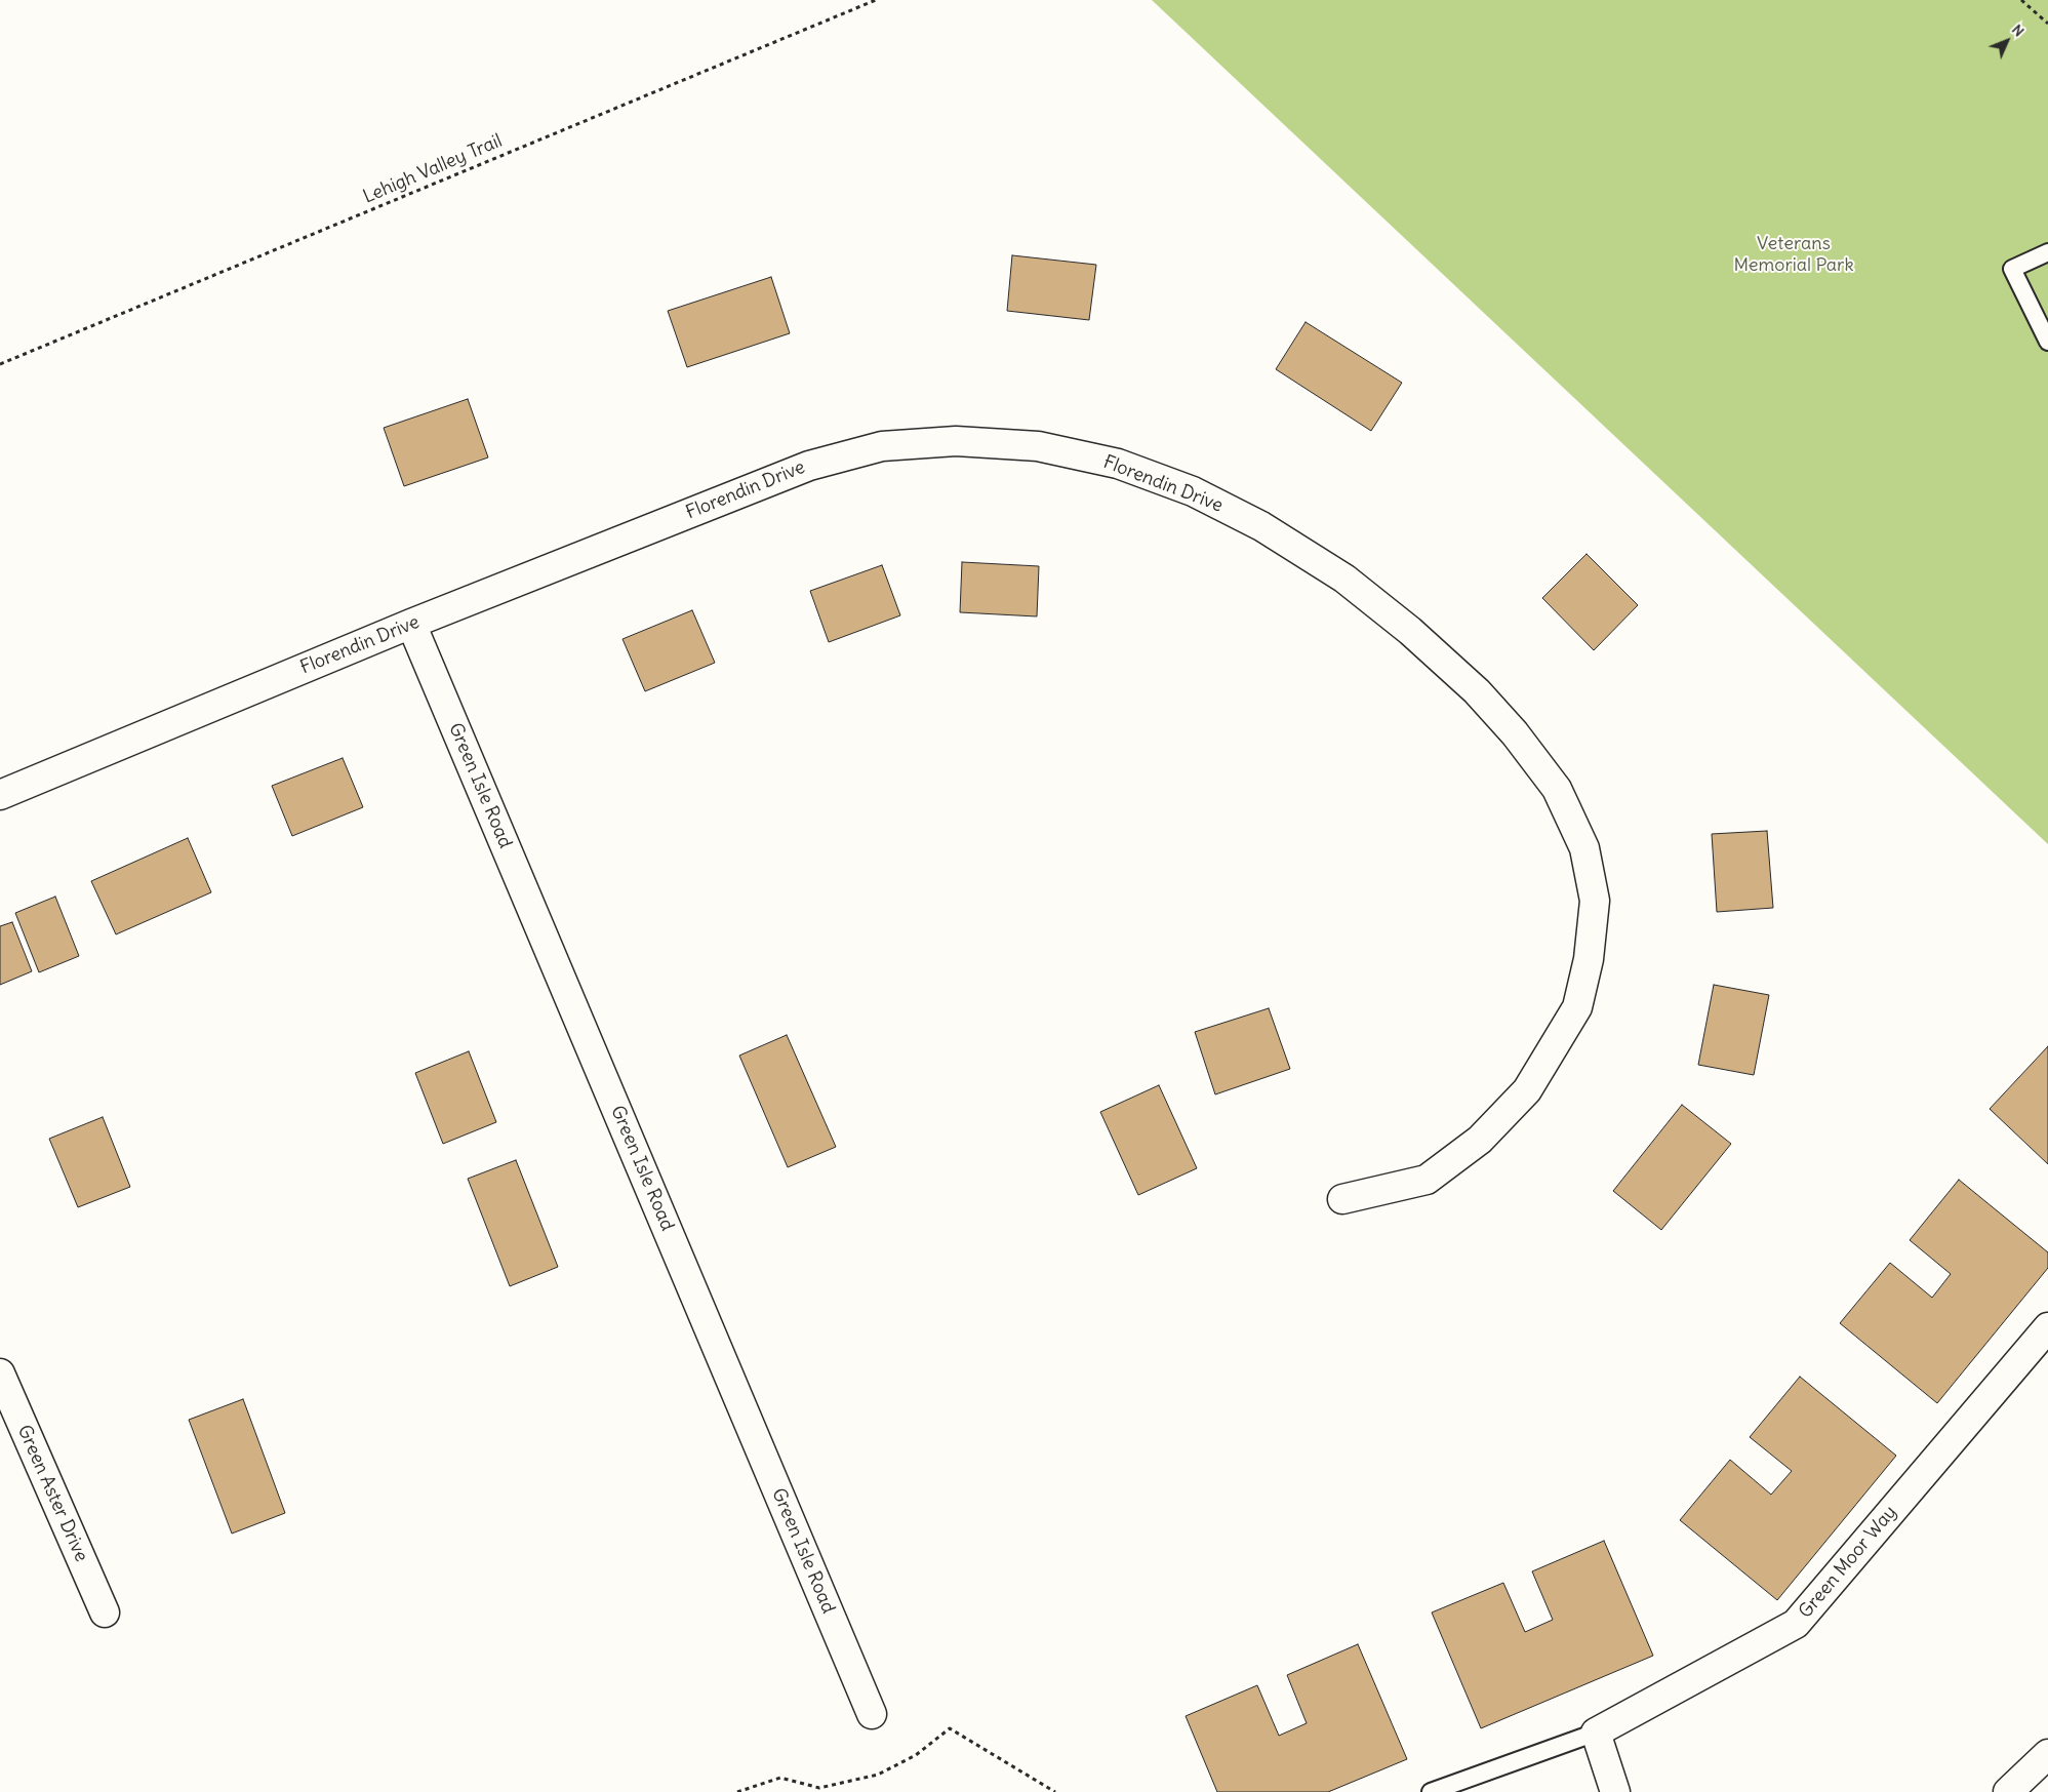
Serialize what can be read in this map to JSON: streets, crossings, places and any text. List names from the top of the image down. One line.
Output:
{"streets":{"street":["Florendin Drive","Green Isle Road","Green Aster Drive","Green Moor Way"],"path":["Lehigh Valley Trail"]},"crossings":[["Florendin Drive","Green Isle Road"]],"parks":["Veterans Memorial Park"],"north":"top right"}
